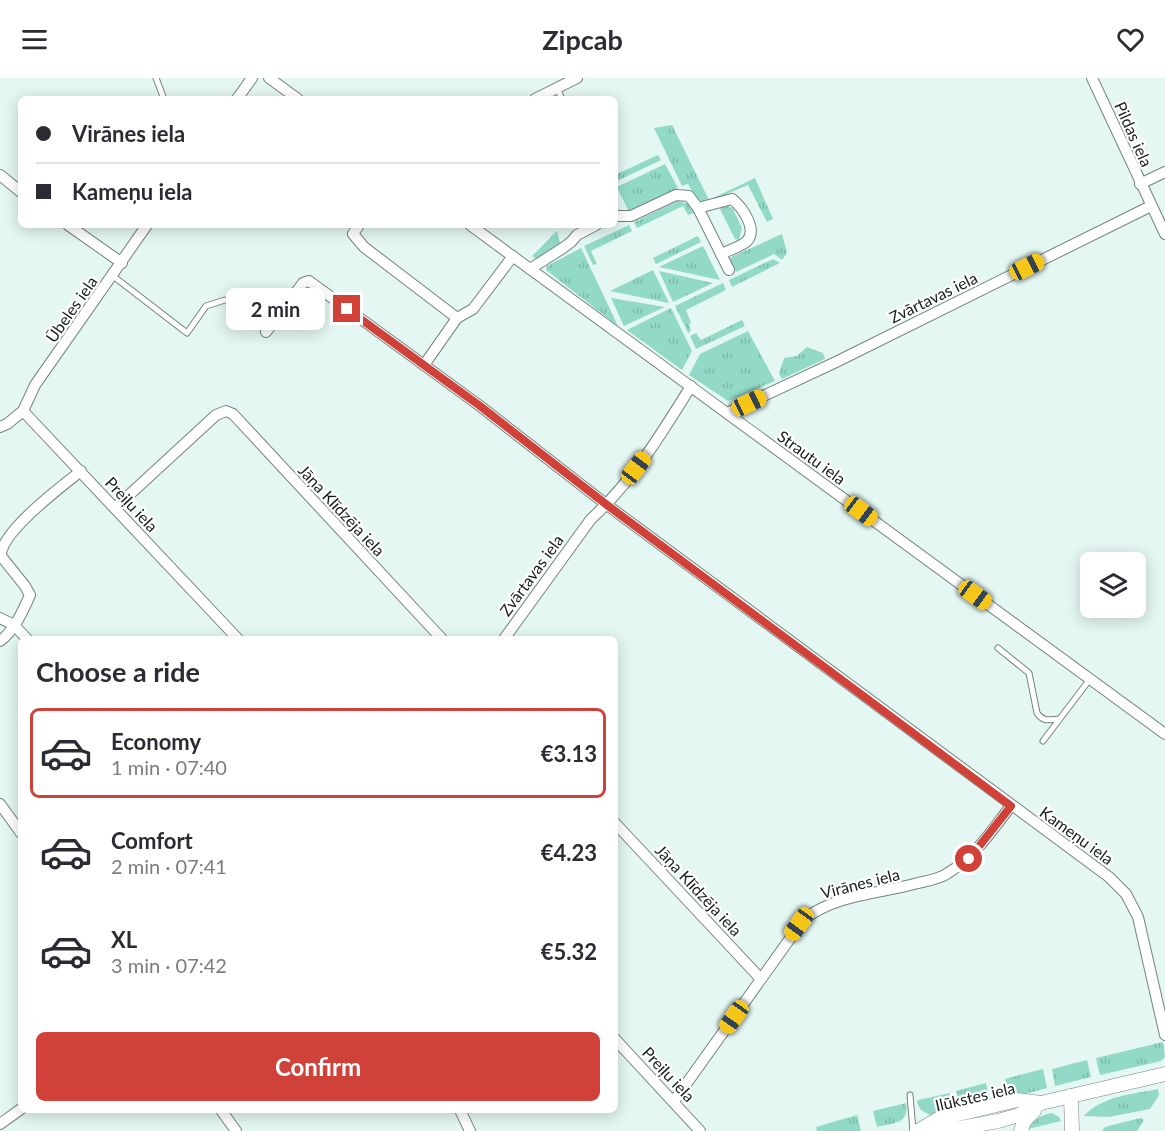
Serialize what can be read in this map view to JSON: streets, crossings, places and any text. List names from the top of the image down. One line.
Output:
{"streets":{"street":["Pildas iela","Zvārtavas iela","Ūbeles iela","Strautu iela","Preiļu iela","Jāņa Klīdzēja iela","Kameņu iela","Virānes iela","Ilūkstes iela"]},"crossings":[["Pildas iela","Zvārtavas iela"],["Zvārtavas iela","Strautu iela"],["Zvārtavas iela","Kameņu iela"],["Ūbeles iela","Preiļu iela"],["Preiļu iela","Jāņa Klīdzēja iela"],["Preiļu iela","Virānes iela"],["Jāņa Klīdzēja iela","Virānes iela"],["Kameņu iela","Virānes iela"]],"page":{"header":"Zipcab","banner":["Virānes iela","Kameņu iela"],"bubble":"2 min","heading":"Choose a ride","list":[{"name":"Economy","note":"1 min · 07:40","value":"€3.13"},{"name":"Comfort","note":"2 min · 07:41","value":"€4.23"},{"name":"XL","note":"3 min · 07:42","value":"€5.32"}],"buttons":"Confirm"}}
